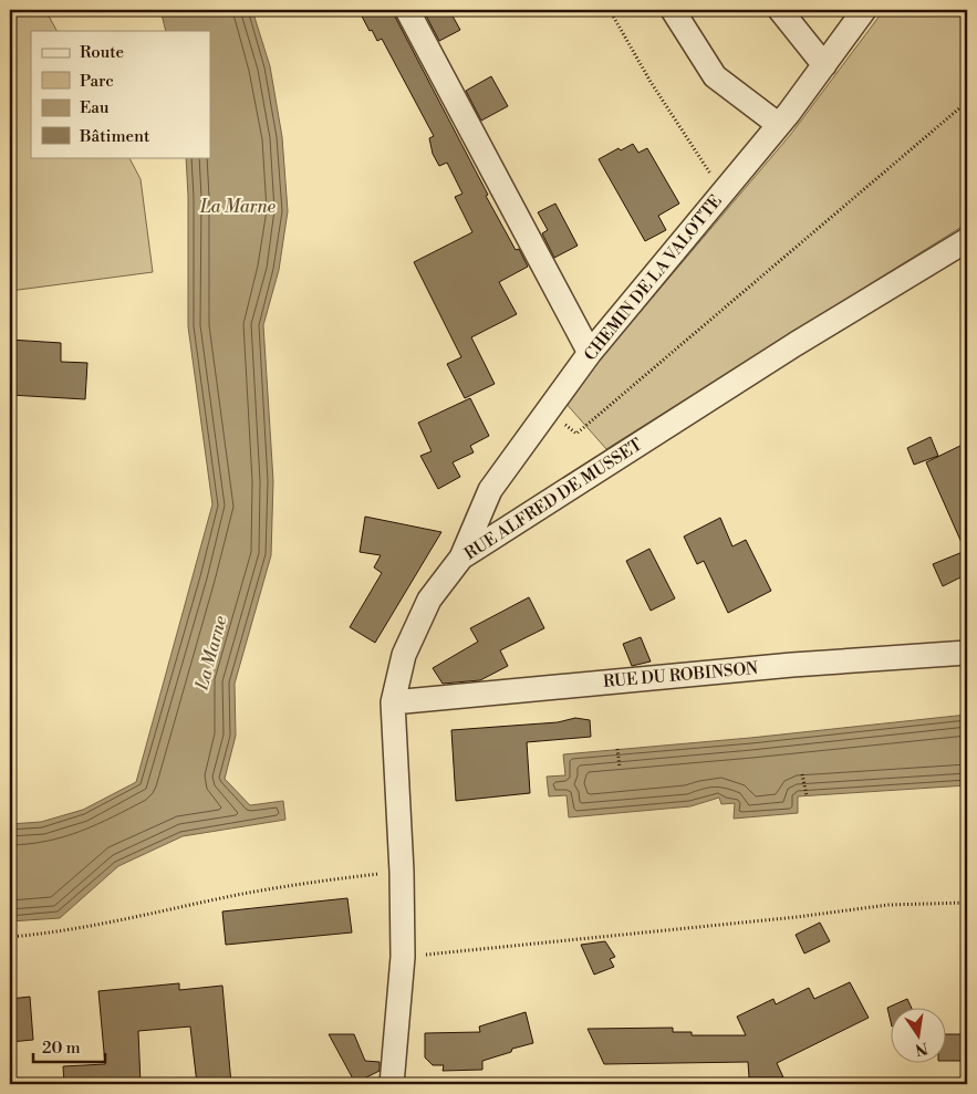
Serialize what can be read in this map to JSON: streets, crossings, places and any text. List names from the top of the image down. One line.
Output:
{"streets":{"street":["CHEMIN DE LA VALOTTE","RUE ALFRED DE MUSSET","RUE DU ROBINSON"]},"crossings":[["CHEMIN DE LA VALOTTE","RUE ALFRED DE MUSSET"],["RUE ALFRED DE MUSSET","RUE DU ROBINSON"]],"water":["La Marne"],"legend":["Route","Parc","Eau","Bâtiment"],"scale_bar":"20 m","north":"bottom"}
